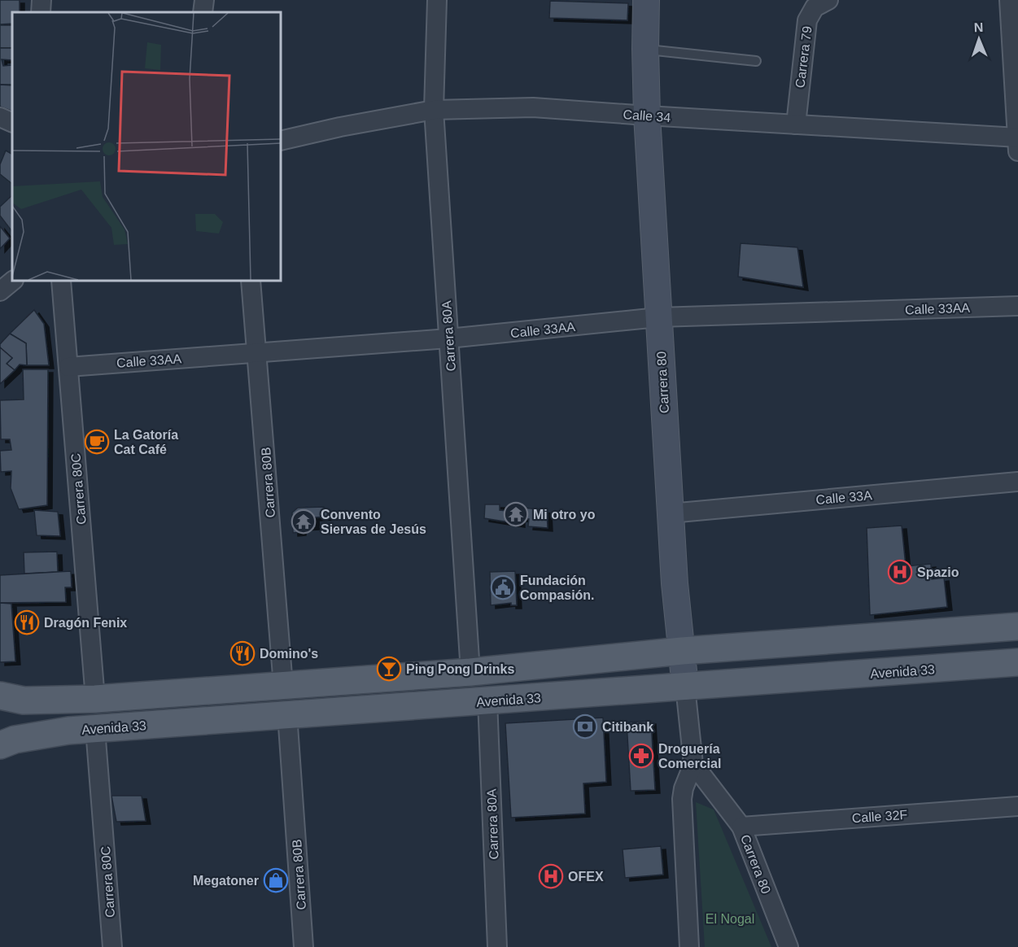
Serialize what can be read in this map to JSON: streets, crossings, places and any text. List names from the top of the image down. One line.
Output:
{"streets":{"main road":["Avenida 33"],"street":["Carrera 79","Calle 34","Calle 33AA","Carrera 80A","Carrera 80","Carrera 80B","Carrera 80C","Calle 33A","Calle 32F"]},"crossings":[["Carrera 79","Calle 34"],["Calle 34","Carrera 80A"],["Calle 34","Carrera 80"],["Calle 33AA","Carrera 80A"],["Calle 33AA","Carrera 80"],["Calle 33AA","Carrera 80B"],["Calle 33AA","Carrera 80C"],["Carrera 80A","Avenida 33"],["Carrera 80","Calle 33A"],["Carrera 80","Avenida 33"],["Carrera 80","Calle 32F"],["Carrera 80B","Avenida 33"],["Carrera 80C","Avenida 33"]],"parks":["El Nogal"],"places":{"cafe":["La Gatoría Cat Café"],"temple":["Mi otro yo","Convento Siervas de Jesús"],"hospital":["Spazio","OFEX"],"public building":["Fundación Compasión."],"restaurant":["Dragón Fenix","Domino's"],"bar":["Ping Pong Drinks"],"bank":["Citibank"],"pharmacy":["Droguería Comercial"],"shop":["Megatoner"]},"north":"top"}
